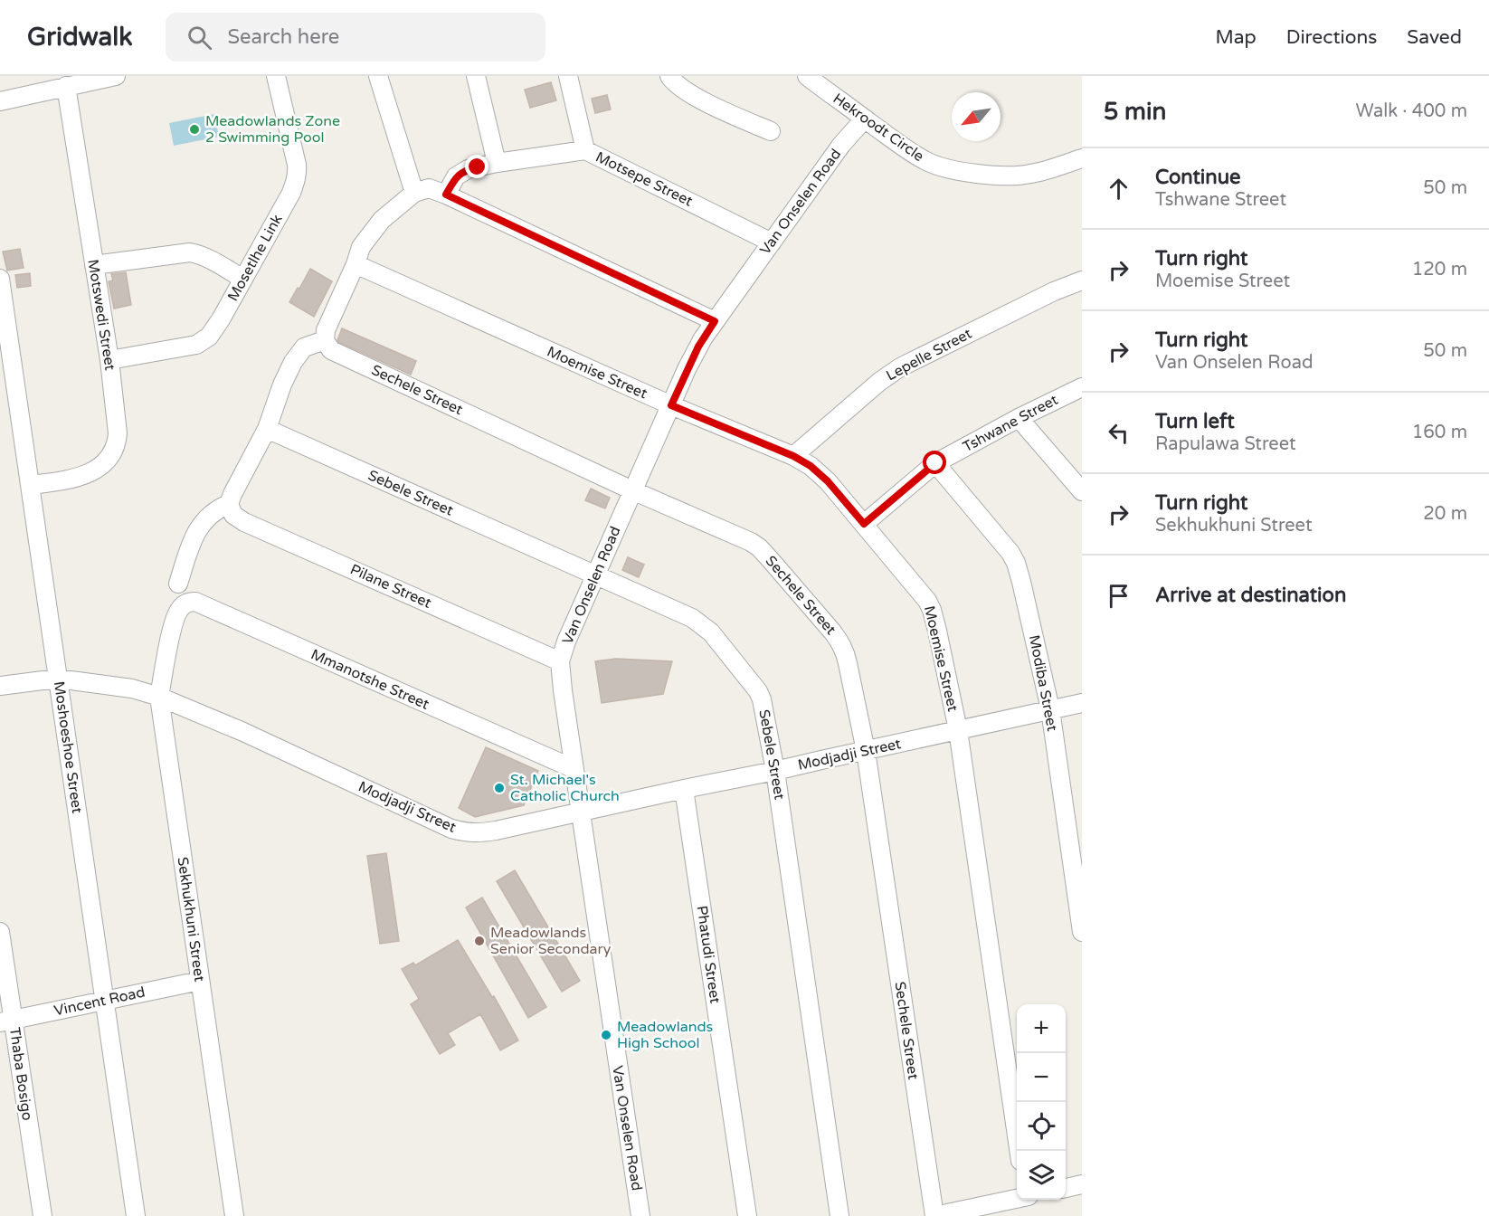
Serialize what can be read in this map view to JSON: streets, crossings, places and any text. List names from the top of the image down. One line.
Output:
{"streets":{"street":["Hekroodt Circle","Motsepe Street","Van Onselen Road","Mosetlhe Link","Motswedi Street","Lepelle Street","Moemise Street","Sechele Street","Tshwane Street","Sebele Street","Pilane Street","Mmanotshe Street","Modiba Street","Moshoeshoe Street","Modjadji Street","Sekhukhuni Street","Phatudi Street","Vincent Road","Thaba Bosigo"]},"crossings":[["Hekroodt Circle","Van Onselen Road"],["Motsepe Street","Van Onselen Road"],["Van Onselen Road","Moemise Street"],["Van Onselen Road","Sechele Street"],["Van Onselen Road","Sebele Street"],["Van Onselen Road","Pilane Street"],["Van Onselen Road","Mmanotshe Street"],["Van Onselen Road","Modjadji Street"],["Mosetlhe Link","Motswedi Street"],["Motswedi Street","Moshoeshoe Street"],["Lepelle Street","Moemise Street"],["Moemise Street","Tshwane Street"],["Moemise Street","Modjadji Street"],["Sechele Street","Modjadji Street"],["Tshwane Street","Modiba Street"],["Sebele Street","Modjadji Street"],["Mmanotshe Street","Sekhukhuni Street"],["Modiba Street","Modjadji Street"],["Moshoeshoe Street","Modjadji Street"],["Moshoeshoe Street","Vincent Road"],["Modjadji Street","Sekhukhuni Street"],["Modjadji Street","Phatudi Street"],["Sekhukhuni Street","Vincent Road"],["Vincent Road","Thaba Bosigo"]],"places":["Meadowlands Zone 2 Swimming Pool","St. Michael's Catholic Church","Meadowlands Senior Secondary","Meadowlands High School"],"north":"bottom left","page":{"header":"Gridwalk","search":"Search here","nav":["Map","Directions","Saved"],"heading":["5 min","Walk · 400 m"],"list":[["Continue","Tshwane Street","50 m"],["Turn right","Moemise Street","120 m"],["Turn right","Van Onselen Road","50 m"],["Turn left","Rapulawa Street","160 m"],["Turn right","Sekhukhuni Street","20 m"],"Arrive at destination"],"map_buttons":["+","−"]}}
